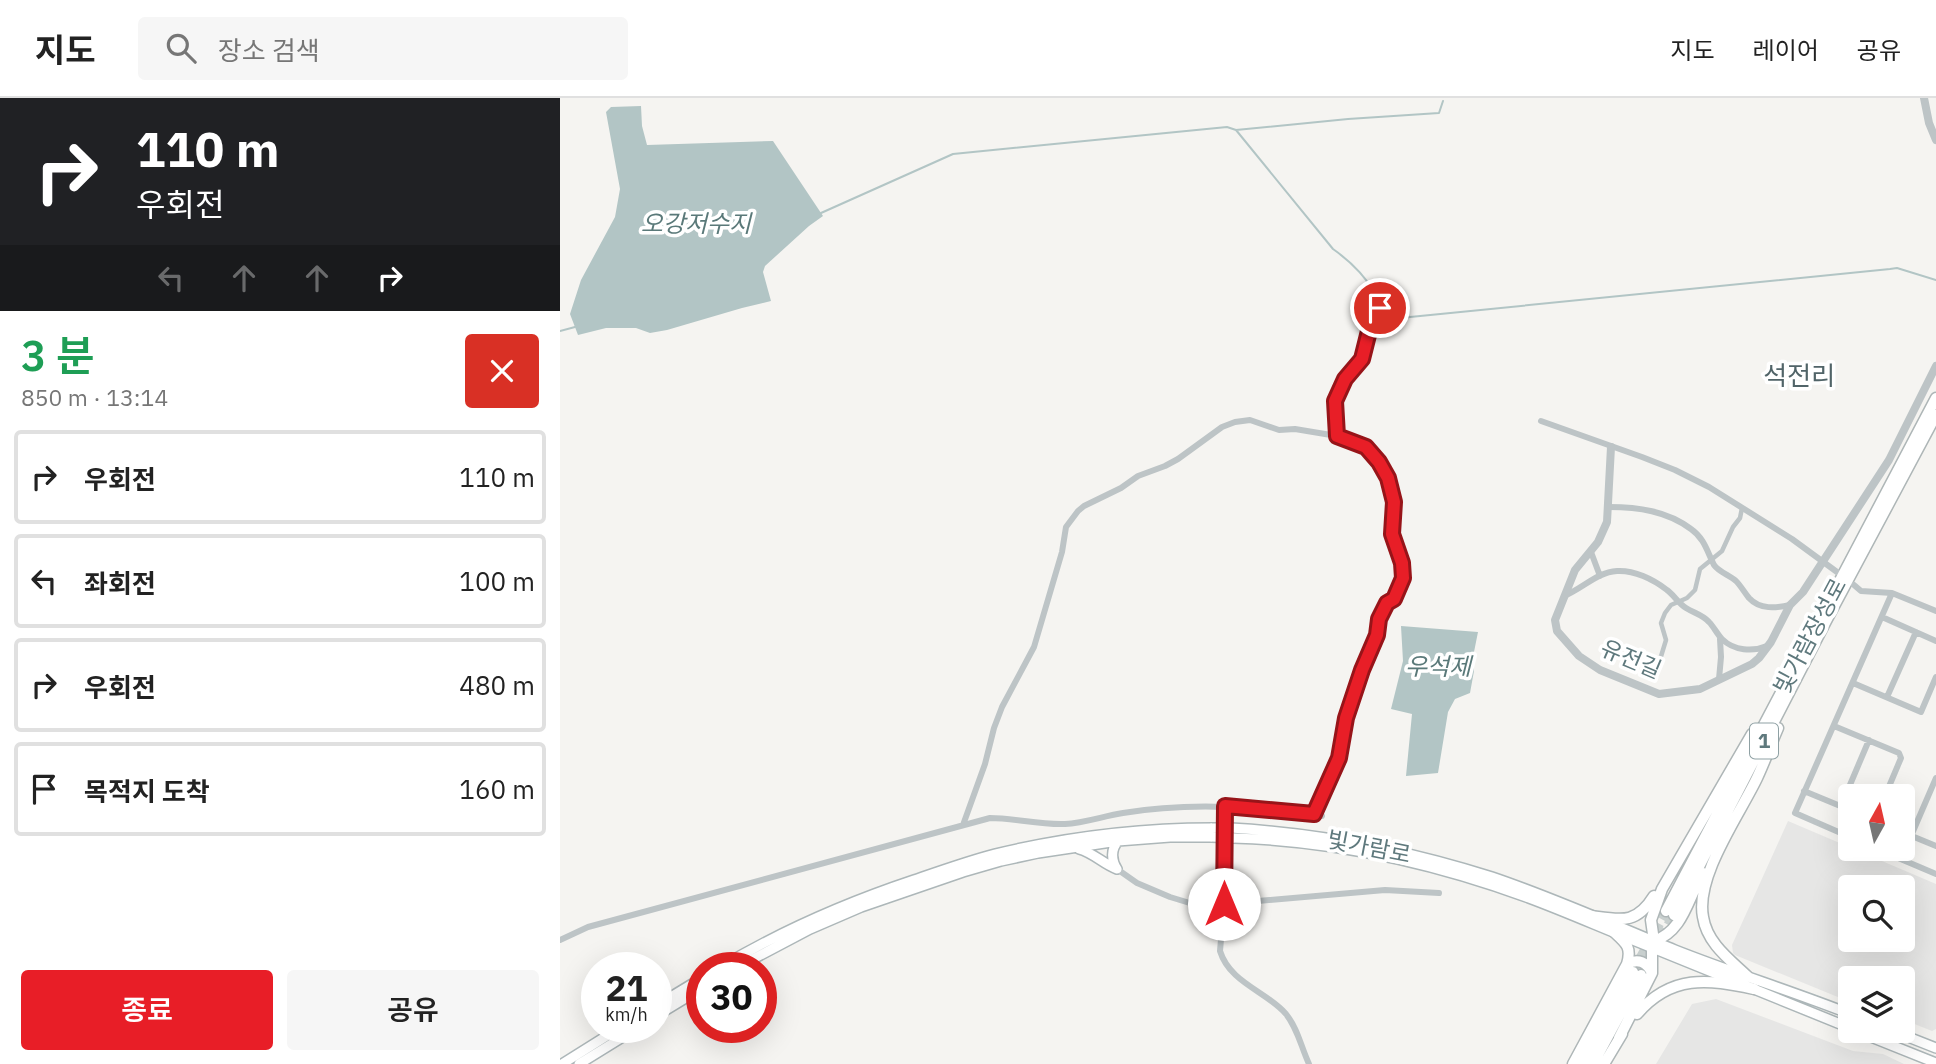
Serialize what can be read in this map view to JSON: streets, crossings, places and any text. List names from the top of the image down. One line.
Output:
{"streets":{"highway":["빛가람장성로","1"],"main road":["빛가람로"],"street":["유전길"]},"districts":["석전리"],"water":["오강저수지","우석제"],"north":"top","page":{"header":"지도","search":"장소 검색","nav":["지도","레이어","공유"],"turn":["110 m","우회전"],"heading":["3 분","850 m · 13:14"],"list":[{"name":"우회전","value":"110 m"},{"name":"좌회전","value":"100 m"},{"name":"우회전","value":"480 m"},{"name":"목적지 도착","value":"160 m"}],"speed":"21 km/h","limit":"30","buttons":["종료","공유"]}}
